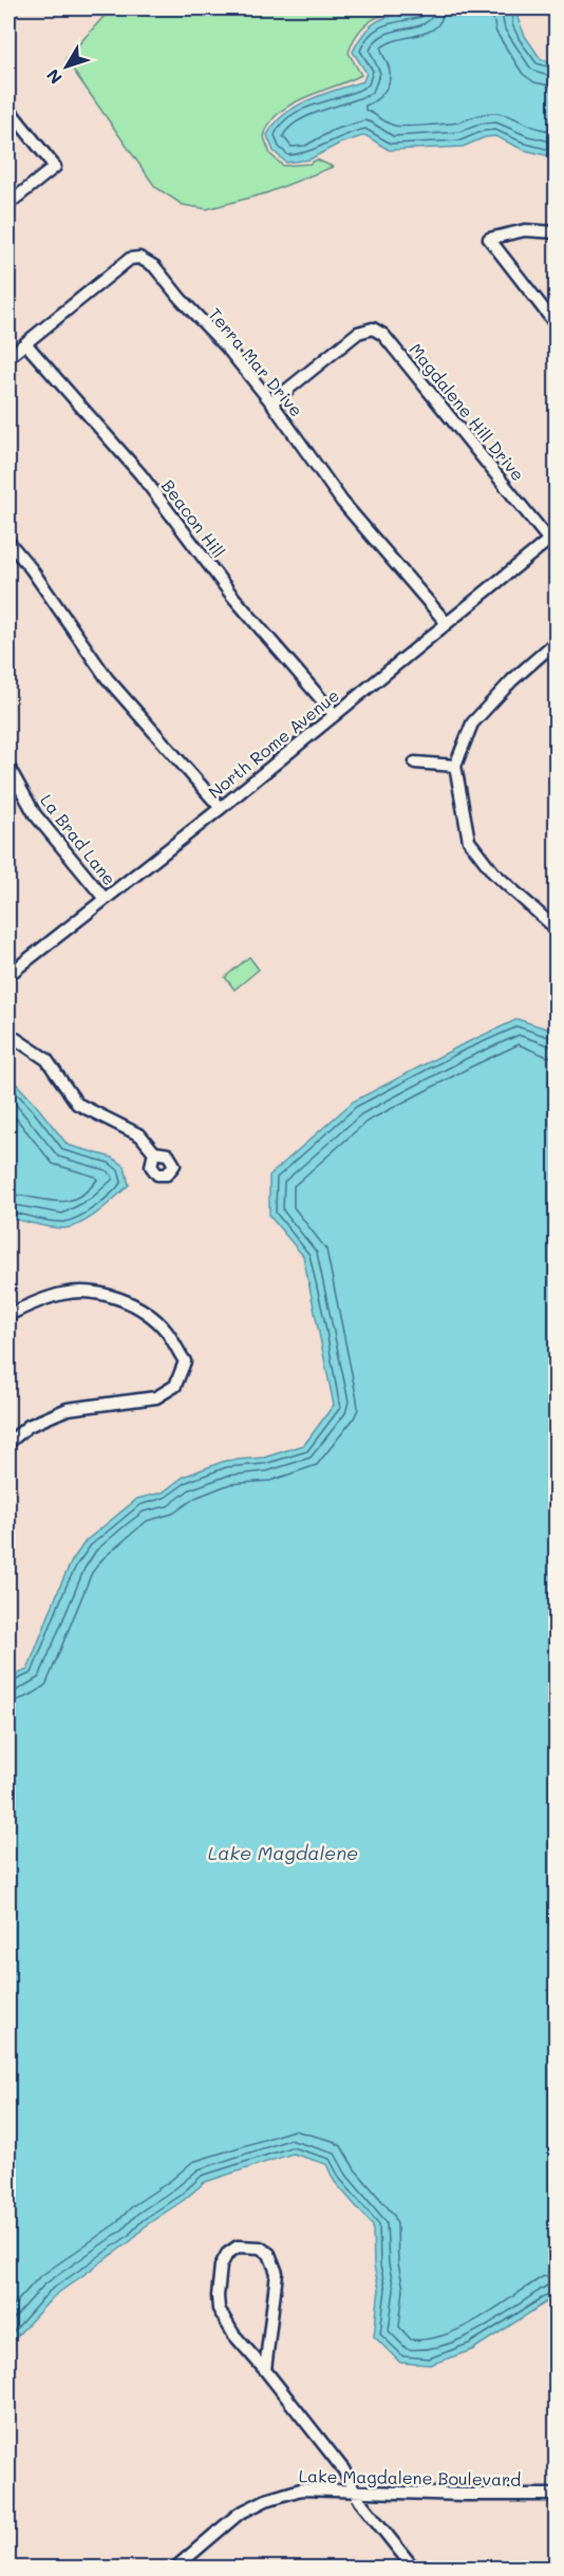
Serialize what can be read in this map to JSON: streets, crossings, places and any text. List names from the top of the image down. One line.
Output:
{"streets":{"street":["Terra Mar Drive","Magdalene Hill Drive","Beacon Hill","North Rome Avenue","La Brad Lane","Lake Magdalene Boulevard"]},"crossings":[["Terra Mar Drive","Magdalene Hill Drive"],["Terra Mar Drive","Beacon Hill"],["Terra Mar Drive","North Rome Avenue"],["Magdalene Hill Drive","North Rome Avenue"],["Beacon Hill","North Rome Avenue"],["North Rome Avenue","La Brad Lane"]],"water":["Lake Magdalene"],"north":"bottom left"}
